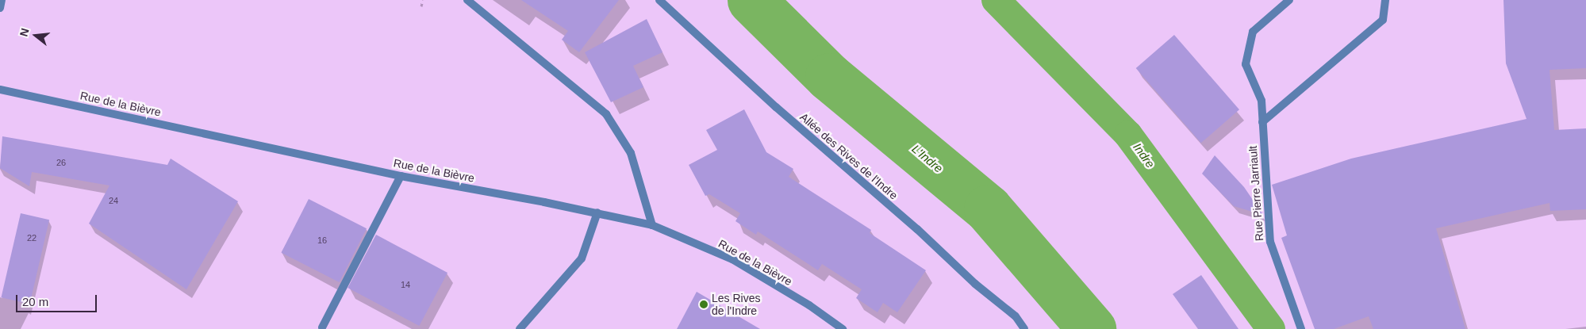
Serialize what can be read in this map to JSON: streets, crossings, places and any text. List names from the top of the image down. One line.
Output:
{"streets":{"street":["Rue de la Bièvre","Allée des Rives de l'Indre","Rue Pierre Jarriault"]},"water":["Indre","L'Indre"],"places":["Les Rives de l'Indre"],"house_numbers":["26","24","22","16","14"],"scale_bar":"20 m","north":"left"}
